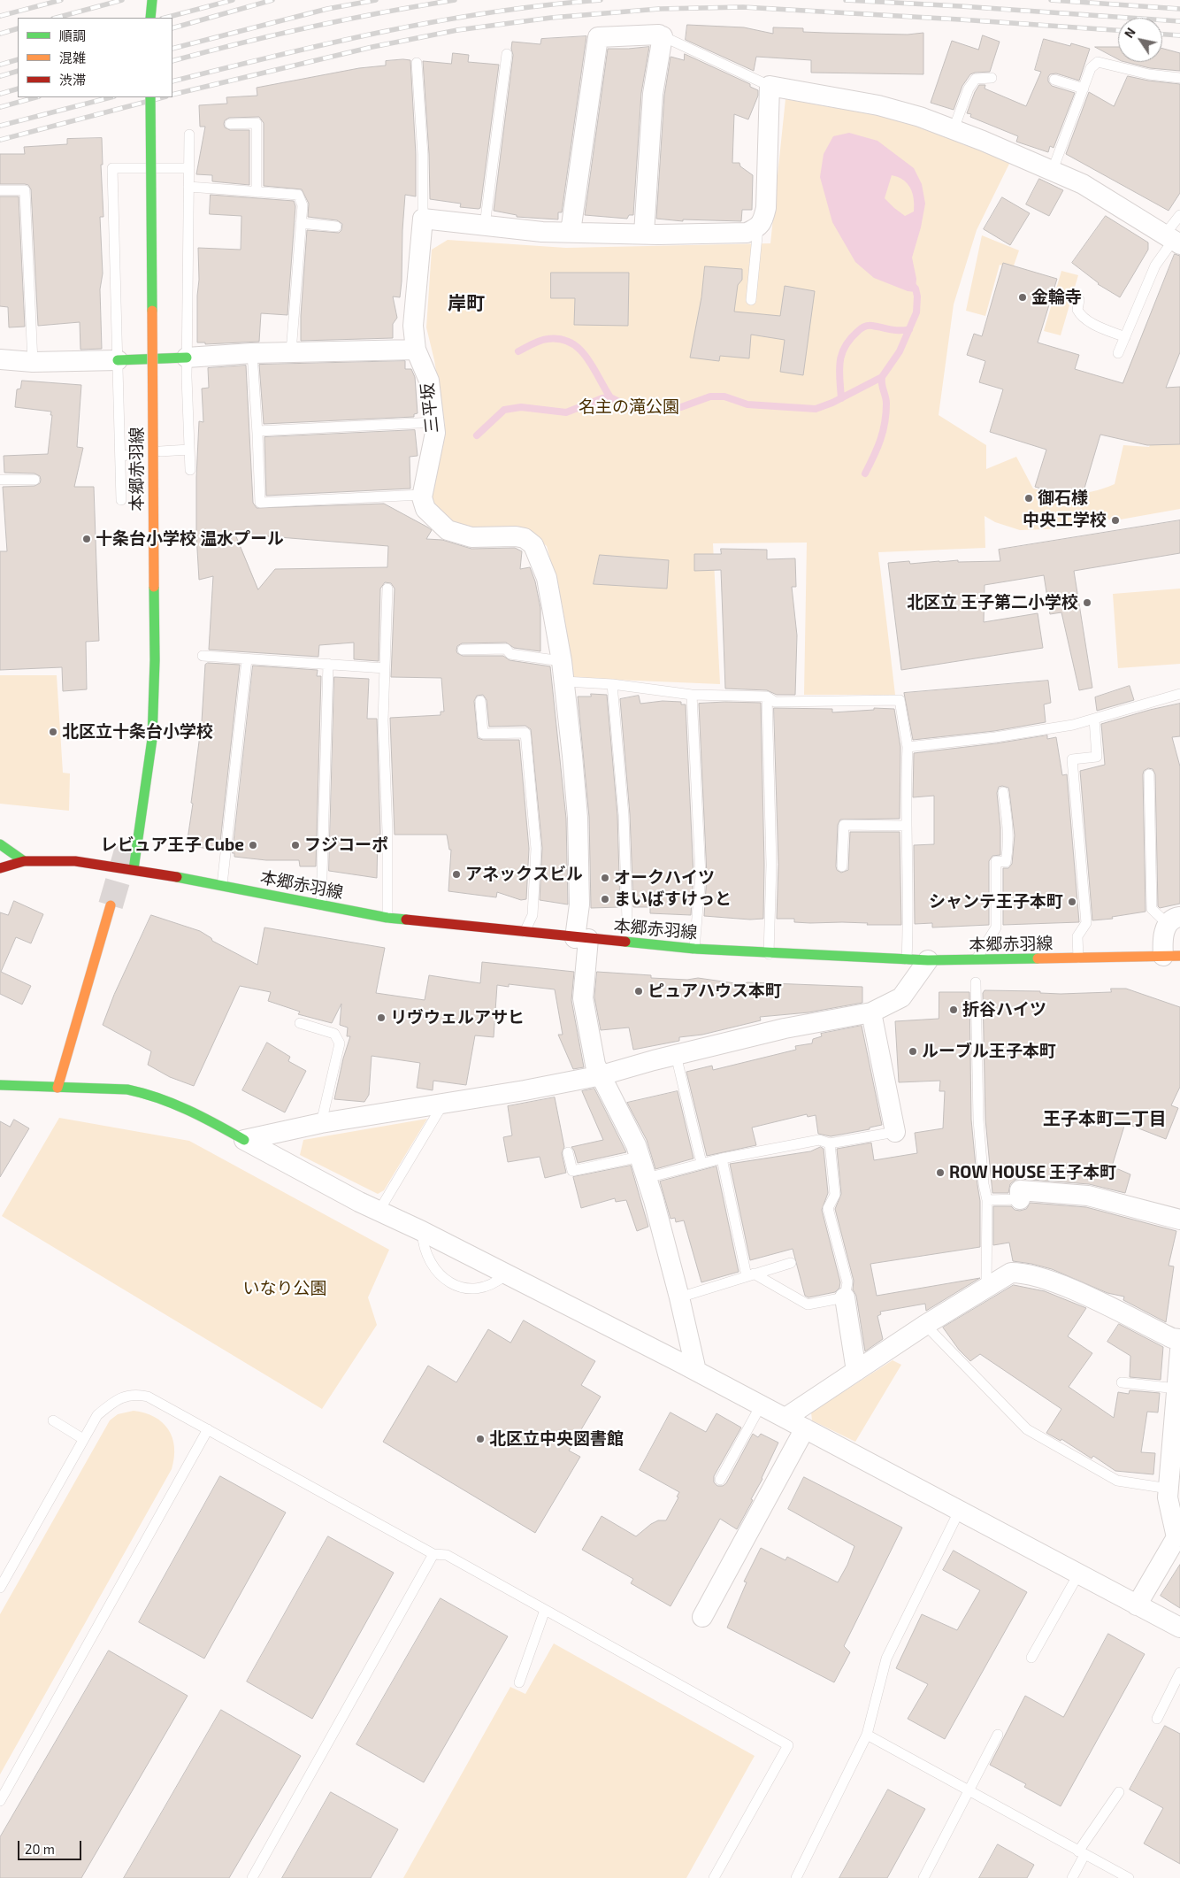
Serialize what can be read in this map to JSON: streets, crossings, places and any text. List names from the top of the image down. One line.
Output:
{"streets":{"main road":["本郷赤羽線"],"street":["三平坂"]},"districts":["岸町","王子本町二丁目"],"parks":["名主の滝公園","いなり公園"],"places":["金輪寺","御石様","中央工学校","十条台小学校 温水プール","北区立 王子第二小学校","北区立十条台小学校","レビュア王子 Cube","フジコーポ","アネックスビル","オークハイツ","まいばすけっと","シャンテ王子本町","ピュアハウス本町","折谷ハイツ","リヴウェルアサヒ","ルーブル王子本町","ROW HOUSE 王子本町","北区立中央図書館"],"legend":["順調","混雑","渋滞"],"scale_bar":"20 m","north":"top left"}
